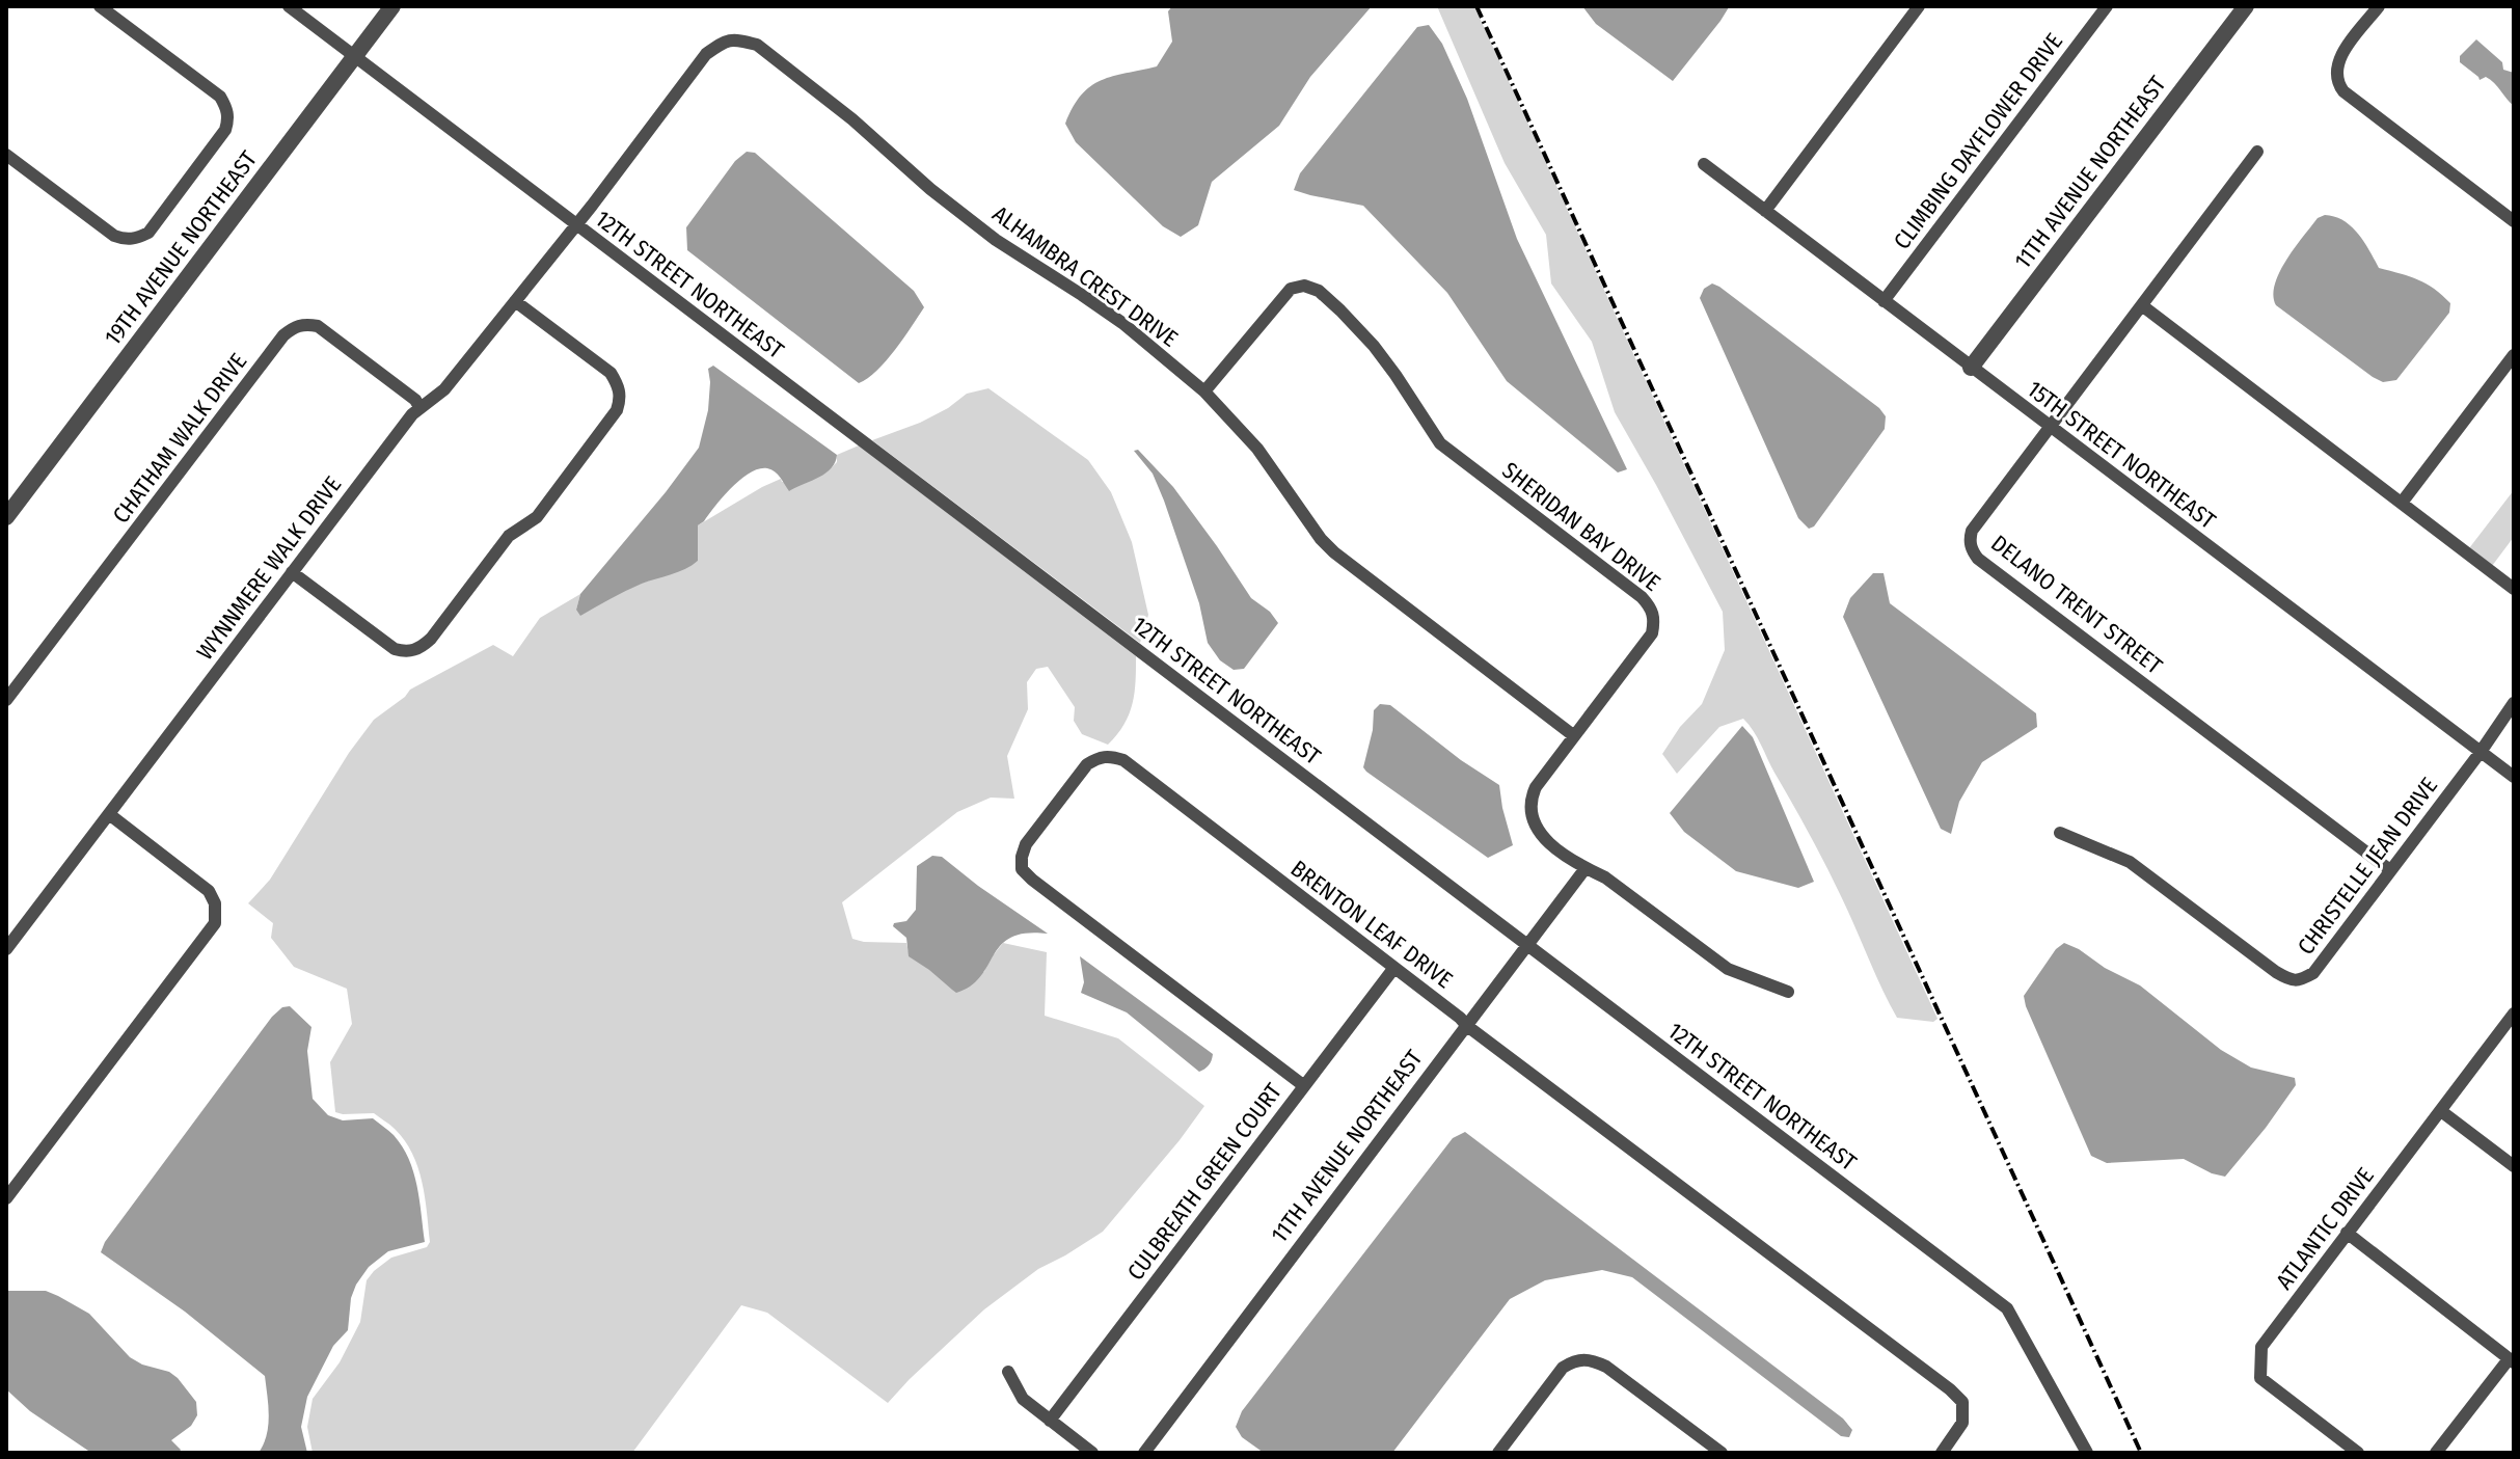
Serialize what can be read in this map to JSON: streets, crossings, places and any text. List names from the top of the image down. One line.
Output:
{"streets":{"street":["CLIMBING DAYFLOWER DRIVE","11TH AVENUE NORTHEAST","19TH AVENUE NORTHEAST","ALHAMBRA CREST DRIVE","12TH STREET NORTHEAST","CHATHAM WALK DRIVE","15TH STREET NORTHEAST","SHERIDAN BAY DRIVE","WYNNMERE WALK DRIVE","DELANO TRENT STREET","CHRISTELLE JEAN DRIVE","BRENTON LEAF DRIVE","CULBREATH GREEN COURT","ATLANTIC DRIVE"]},"crossings":[["CLIMBING DAYFLOWER DRIVE","15TH STREET NORTHEAST"],["11TH AVENUE NORTHEAST","12TH STREET NORTHEAST"],["11TH AVENUE NORTHEAST","15TH STREET NORTHEAST"],["11TH AVENUE NORTHEAST","SHERIDAN BAY DRIVE"],["11TH AVENUE NORTHEAST","BRENTON LEAF DRIVE"],["19TH AVENUE NORTHEAST","12TH STREET NORTHEAST"],["ALHAMBRA CREST DRIVE","12TH STREET NORTHEAST"],["ALHAMBRA CREST DRIVE","SHERIDAN BAY DRIVE"],["ALHAMBRA CREST DRIVE","WYNNMERE WALK DRIVE"],["12TH STREET NORTHEAST","WYNNMERE WALK DRIVE"],["CHATHAM WALK DRIVE","WYNNMERE WALK DRIVE"],["15TH STREET NORTHEAST","DELANO TRENT STREET"],["15TH STREET NORTHEAST","CHRISTELLE JEAN DRIVE"],["DELANO TRENT STREET","CHRISTELLE JEAN DRIVE"],["BRENTON LEAF DRIVE","CULBREATH GREEN COURT"]]}
